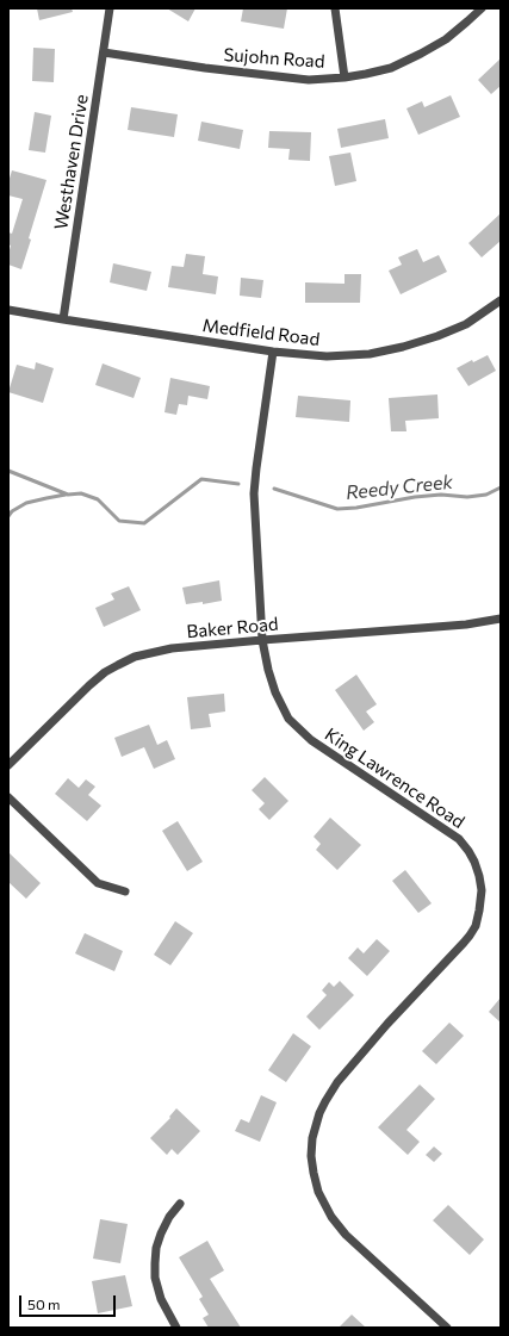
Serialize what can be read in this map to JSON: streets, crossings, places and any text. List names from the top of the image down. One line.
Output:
{"streets":{"street":["Sujohn Road","Westhaven Drive","Medfield Road","Baker Road","King Lawrence Road"]},"crossings":[["Sujohn Road","Westhaven Drive"],["Westhaven Drive","Medfield Road"],["Medfield Road","King Lawrence Road"],["Baker Road","King Lawrence Road"]],"water":["Reedy Creek"],"scale_bar":"50 m"}
